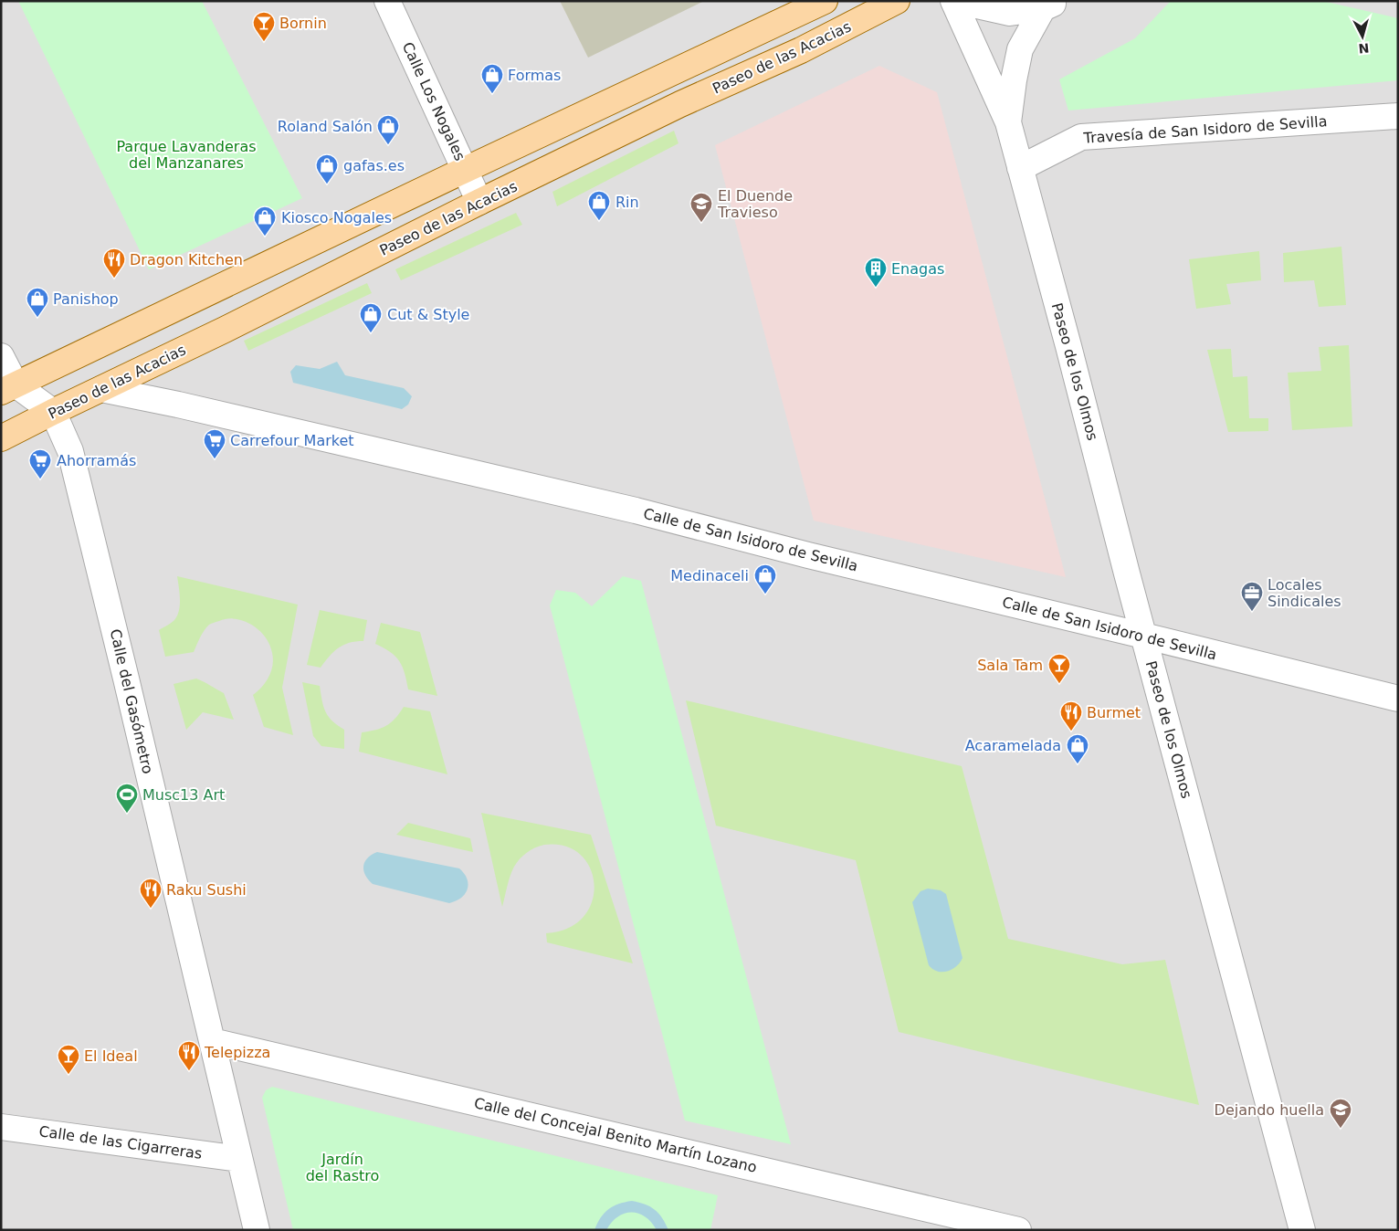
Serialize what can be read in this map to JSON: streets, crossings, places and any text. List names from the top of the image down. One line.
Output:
{"streets":{"main road":["Paseo de las Acacias"],"street":["Calle Los Nogales","Travesía de San Isidoro de Sevilla","Paseo de los Olmos","Calle de San Isidoro de Sevilla","Calle del Gasómetro","Calle del Concejal Benito Martín Lozano","Calle de las Cigarreras"]},"crossings":[["Paseo de las Acacias","Calle Los Nogales"],["Paseo de las Acacias","Calle de San Isidoro de Sevilla"],["Paseo de las Acacias","Calle del Gasómetro"],["Travesía de San Isidoro de Sevilla","Paseo de los Olmos"],["Paseo de los Olmos","Calle de San Isidoro de Sevilla"],["Calle del Gasómetro","Calle del Concejal Benito Martín Lozano"],["Calle del Gasómetro","Calle de las Cigarreras"]],"parks":["Parque Lavanderas del Manzanares","Jardín del Rastro"],"places":{"bar":["Bornin","Sala Tam","El Ideal"],"shop":["Formas","Roland Salón","gafas.es","Rin","Kiosco Nogales","Panishop","Cut & Style","Medinaceli","Acaramelada"],"school or university":["El Duende Travieso","Dejando huella"],"restaurant":["Dragon Kitchen","Burmet","Raku Sushi","Telepizza"],"building":["Enagas"],"supermarket":["Carrefour Market","Ahorramás"],"office":["Locales Sindicales"],"sports":["Musc13 Art"]},"north":"bottom"}
